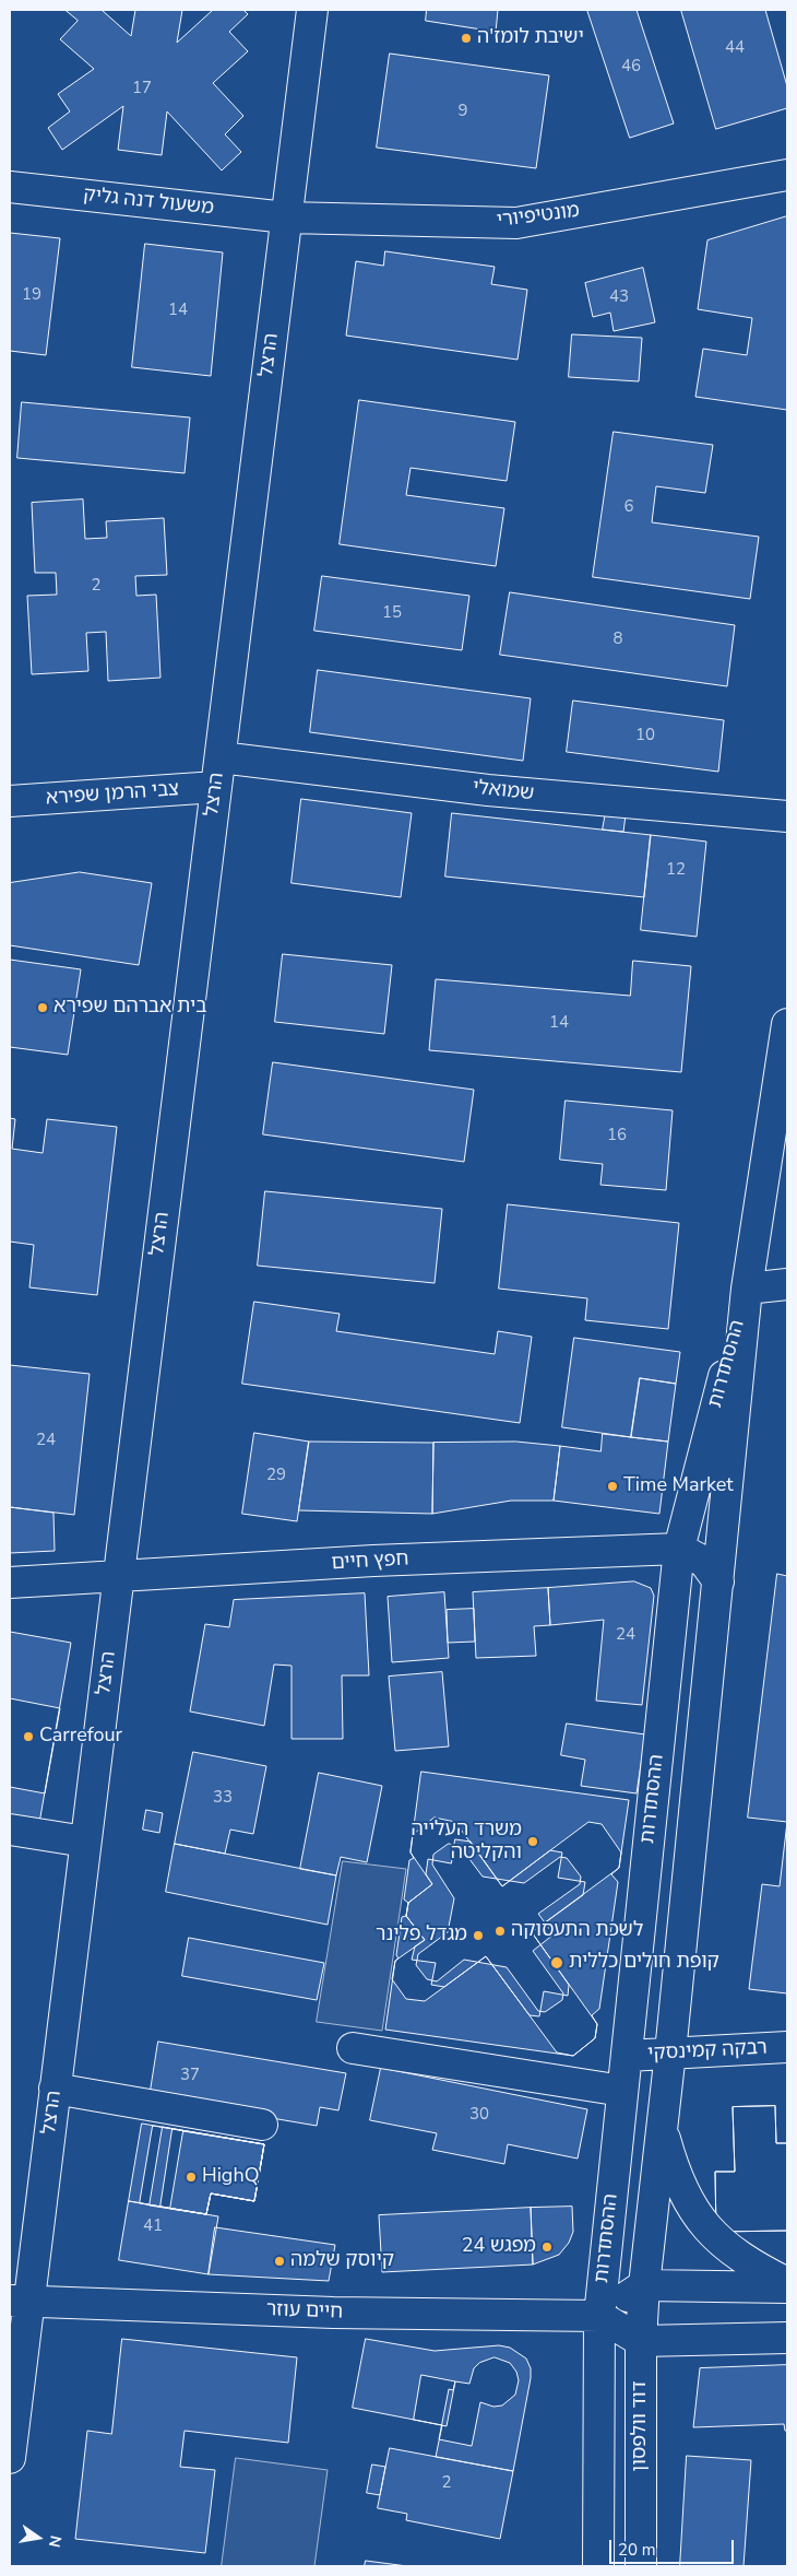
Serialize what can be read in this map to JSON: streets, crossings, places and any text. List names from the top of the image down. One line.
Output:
{"streets":{"street":["משעול דנה גליק","מונטיפיורי","הרצל","שמואלי","צבי הרמן שפירא","ההסתדרות","חפץ חיים","רבקה קמינסקי","חיים עוזר","דוד וולפסון"]},"crossings":[["משעול דנה גליק","מונטיפיורי"],["משעול דנה גליק","הרצל"],["מונטיפיורי","הרצל"],["הרצל","שמואלי"],["הרצל","צבי הרמן שפירא"],["הרצל","חפץ חיים"],["הרצל","חיים עוזר"],["ההסתדרות","חפץ חיים"],["ההסתדרות","רבקה קמינסקי"],["ההסתדרות","חיים עוזר"],["ההסתדרות","דוד וולפסון"]],"places":["ישיבת לומז'ה","בית אברהם שפירא","Time Market","Carrefour","משרד העלייה והקליטה","לשכת התעסוקה","מגדל פלינר","קופת חולים כללית","HighQ","מפגש 24","קיוסק שלמה"],"house_numbers":["44","46","17","9","19","43","14","6","2","15","8","10","12","14","16","24","29","24","33","37","30","41","2"],"scale_bar":"20 m","north":"right"}
